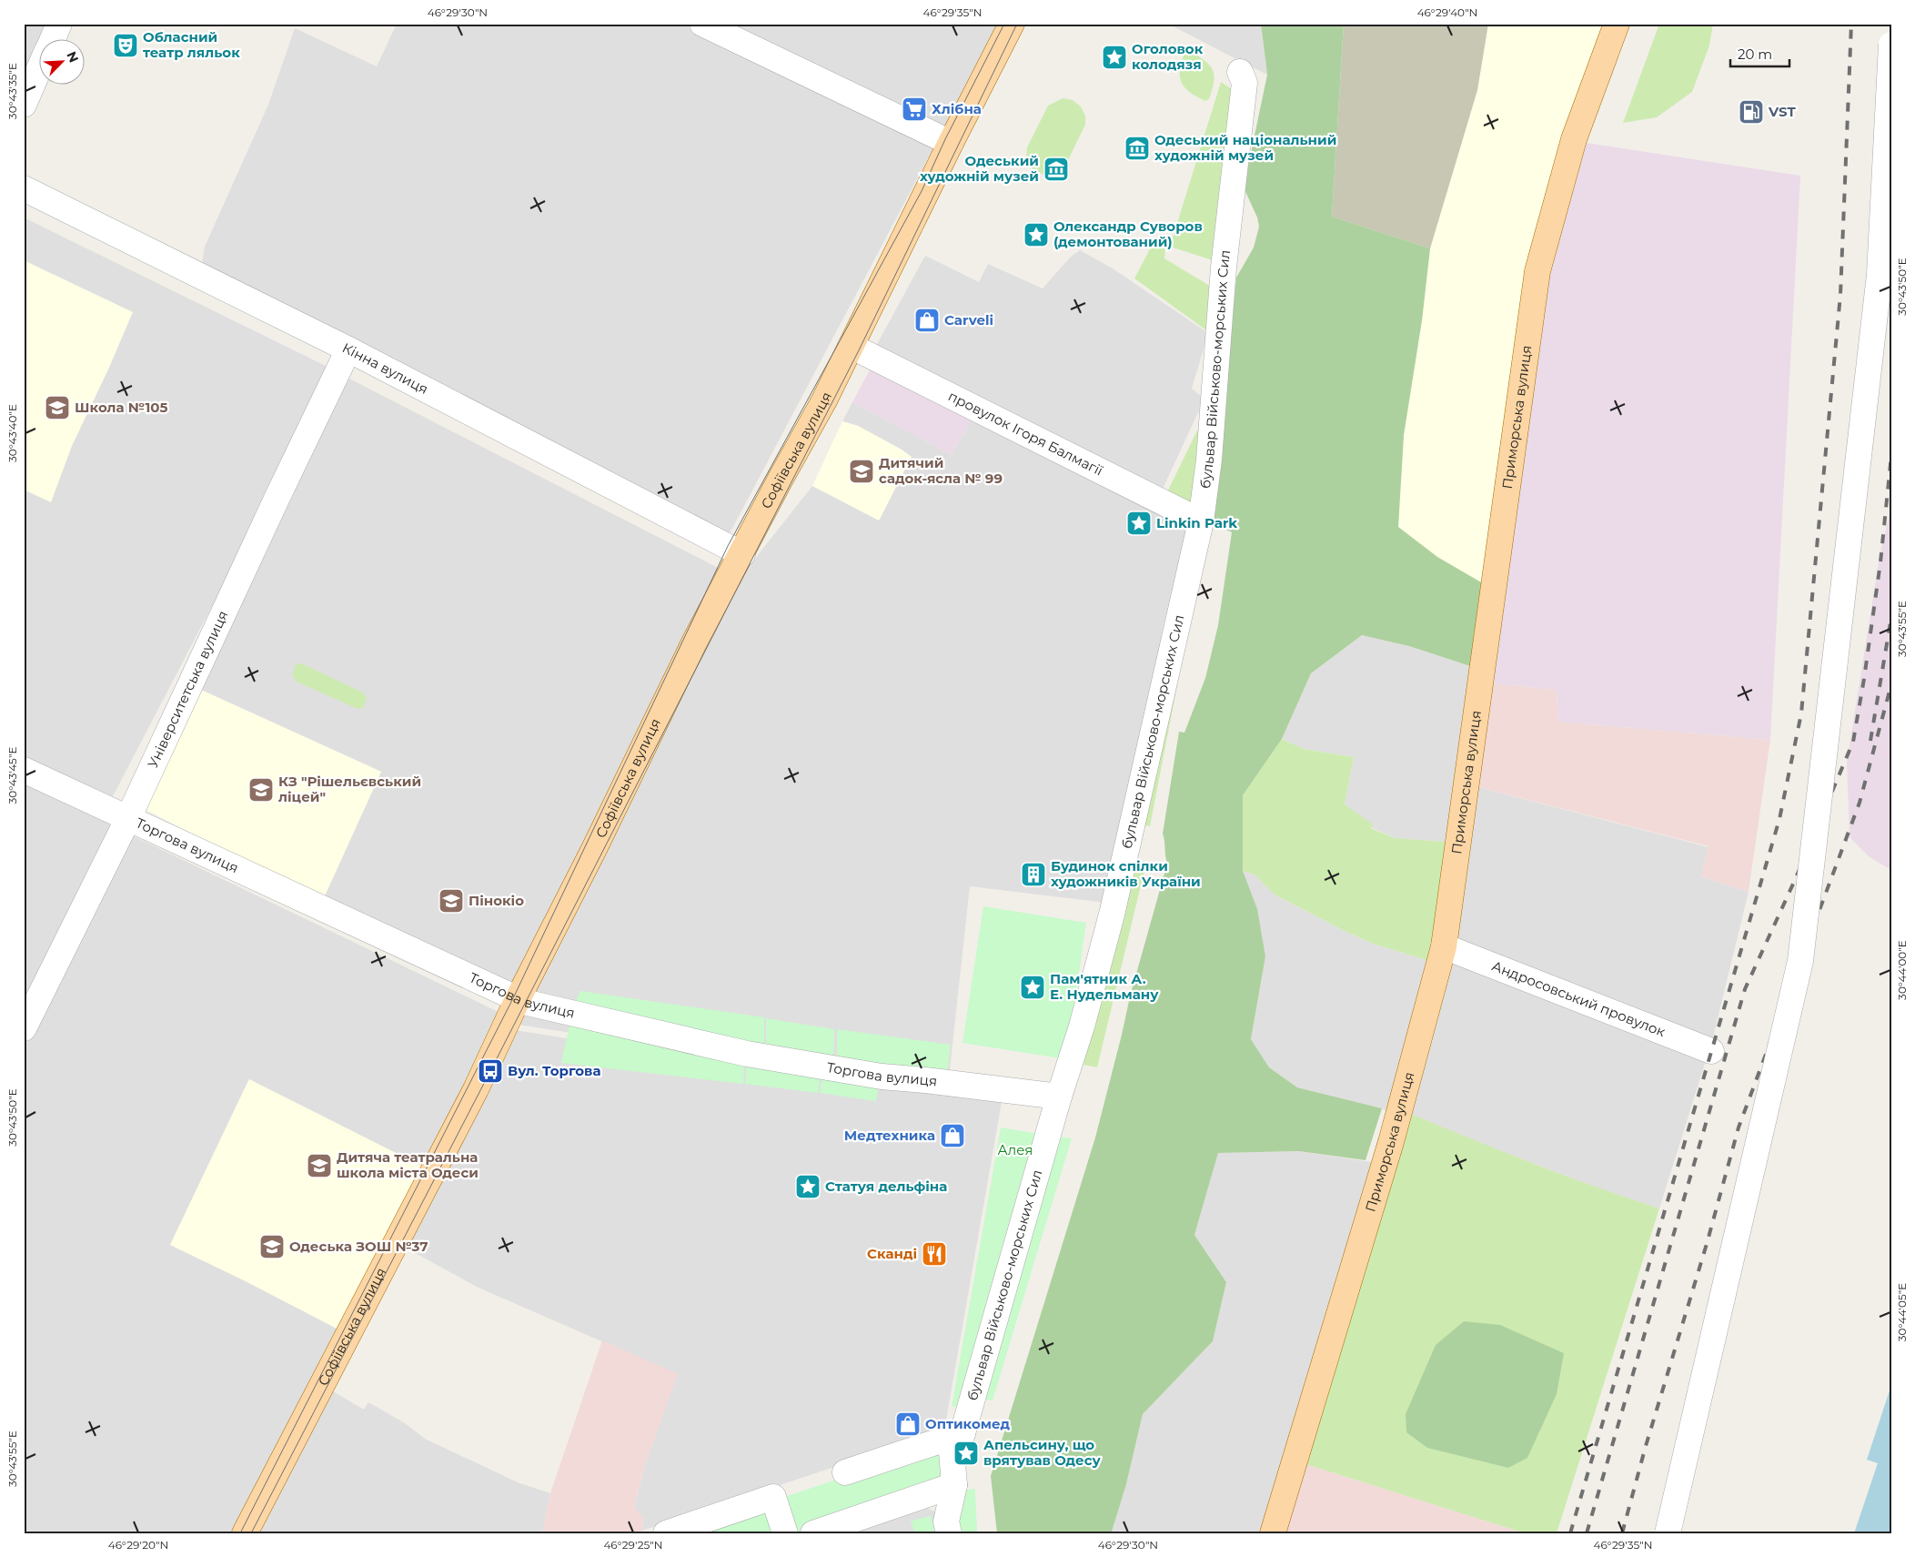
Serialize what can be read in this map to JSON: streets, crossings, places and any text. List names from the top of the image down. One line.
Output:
{"streets":{"main road":["Приморська вулиця","Софіївська вулиця"],"street":["Кінна вулиця","бульвар Військово-морських Сил","провулок Ігоря Балмагії","Університетська вулиця","Торгова вулиця","Андросовський провулок"]},"crossings":[["Кінна вулиця","Софіївська вулиця"],["Кінна вулиця","Університетська вулиця"],["бульвар Військово-морських Сил","провулок Ігоря Балмагії"],["бульвар Військово-морських Сил","Торгова вулиця"],["Приморська вулиця","Андросовський провулок"],["провулок Ігоря Балмагії","Софіївська вулиця"],["Софіївська вулиця","Торгова вулиця"],["Університетська вулиця","Торгова вулиця"]],"parks":["Алея"],"places":{"theatre":["Обласний театр ляльок"],"place":["Оголовок колодязя","Олександр Суворов (демонтований)","Linkin Park","Пам'ятник А. Е. Нудельману","Статуя дельфіна","Апельсину, що врятував Одесу"],"supermarket":["Хлібна"],"fuel station":["VST"],"museum":["Одеський національний художній музей","Одеський художній музей"],"shop":["Carveli","Медтехника","Оптикомед"],"school or university":["Школа №105","Дитячий садок-ясла № 99","КЗ \"Рішельєвський ліцей\"","Пінокіо","Дитяча театральна школа міста Одеси","Одеська ЗОШ №37"],"building":["Будинок спілки художників України"],"bus stop":["Вул. Торгова"],"restaurant":["Сканді"]},"scale_bar":"20 m","north":"top right","coordinates":["46°29'30\"N","46°29'35\"N","46°29'40\"N","30°43'35\"E","30°43'50\"E","30°43'40\"E","30°43'55\"E","30°43'45\"E","30°44'00\"E","30°44'05\"E","46°29'20\"N","46°29'25\"N"]}
